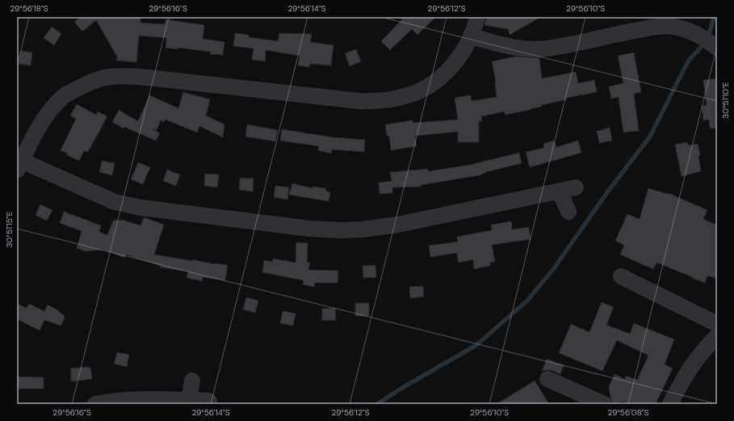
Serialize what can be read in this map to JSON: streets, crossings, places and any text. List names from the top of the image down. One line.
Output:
{"coordinates":["29°56'18\"S","29°56'16\"S","29°56'14\"S","29°56'12\"S","29°56'10\"S","30°51'10\"E","30°51'15\"E","29°56'08\"S"]}
